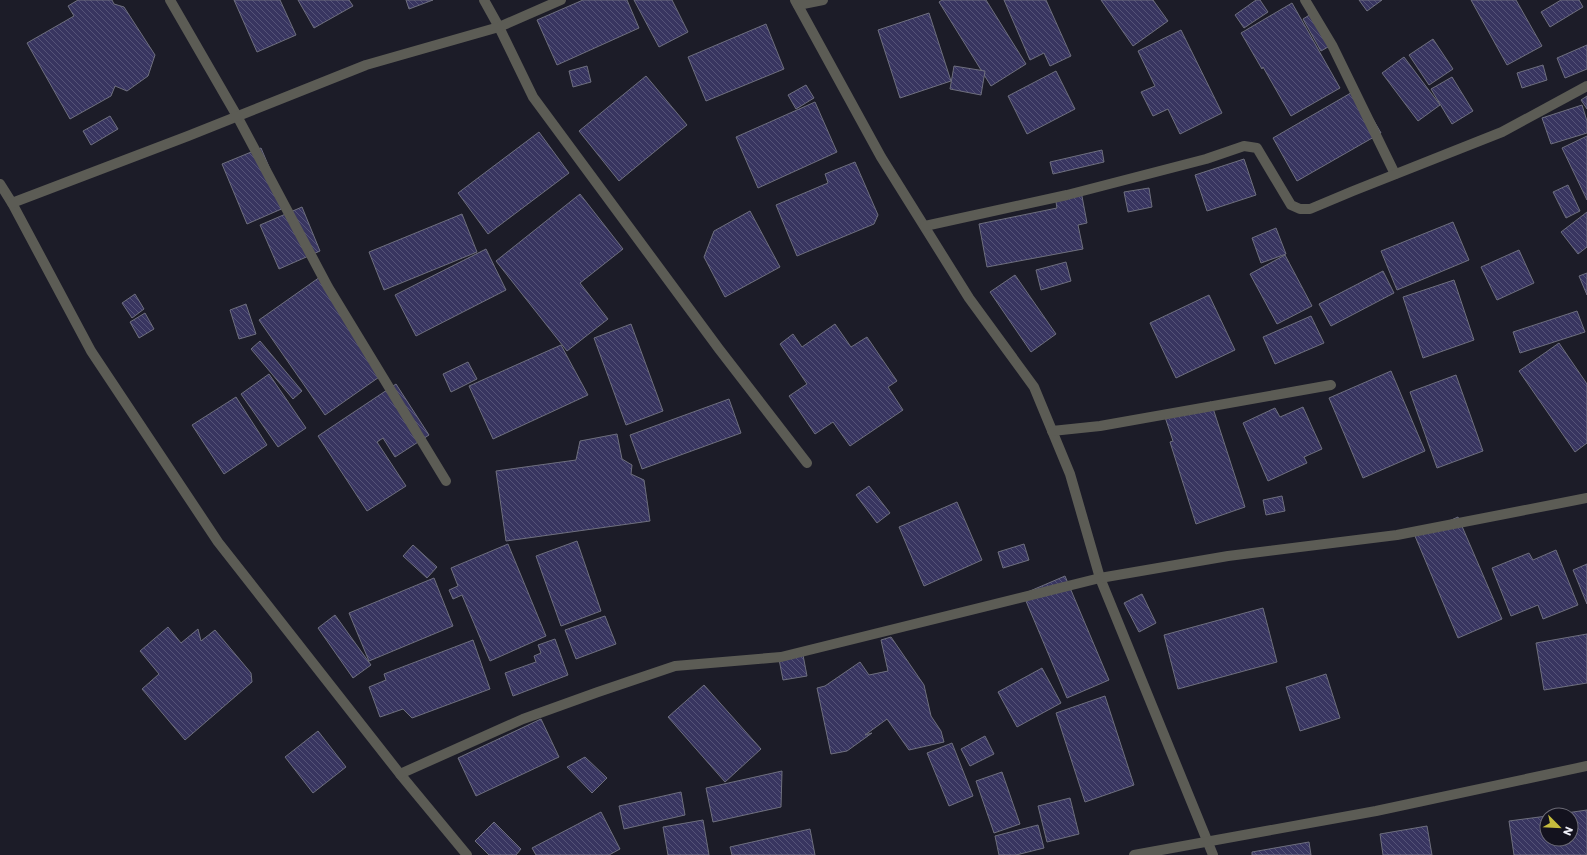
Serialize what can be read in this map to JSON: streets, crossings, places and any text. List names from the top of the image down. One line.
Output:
{"north":"bottom right"}
